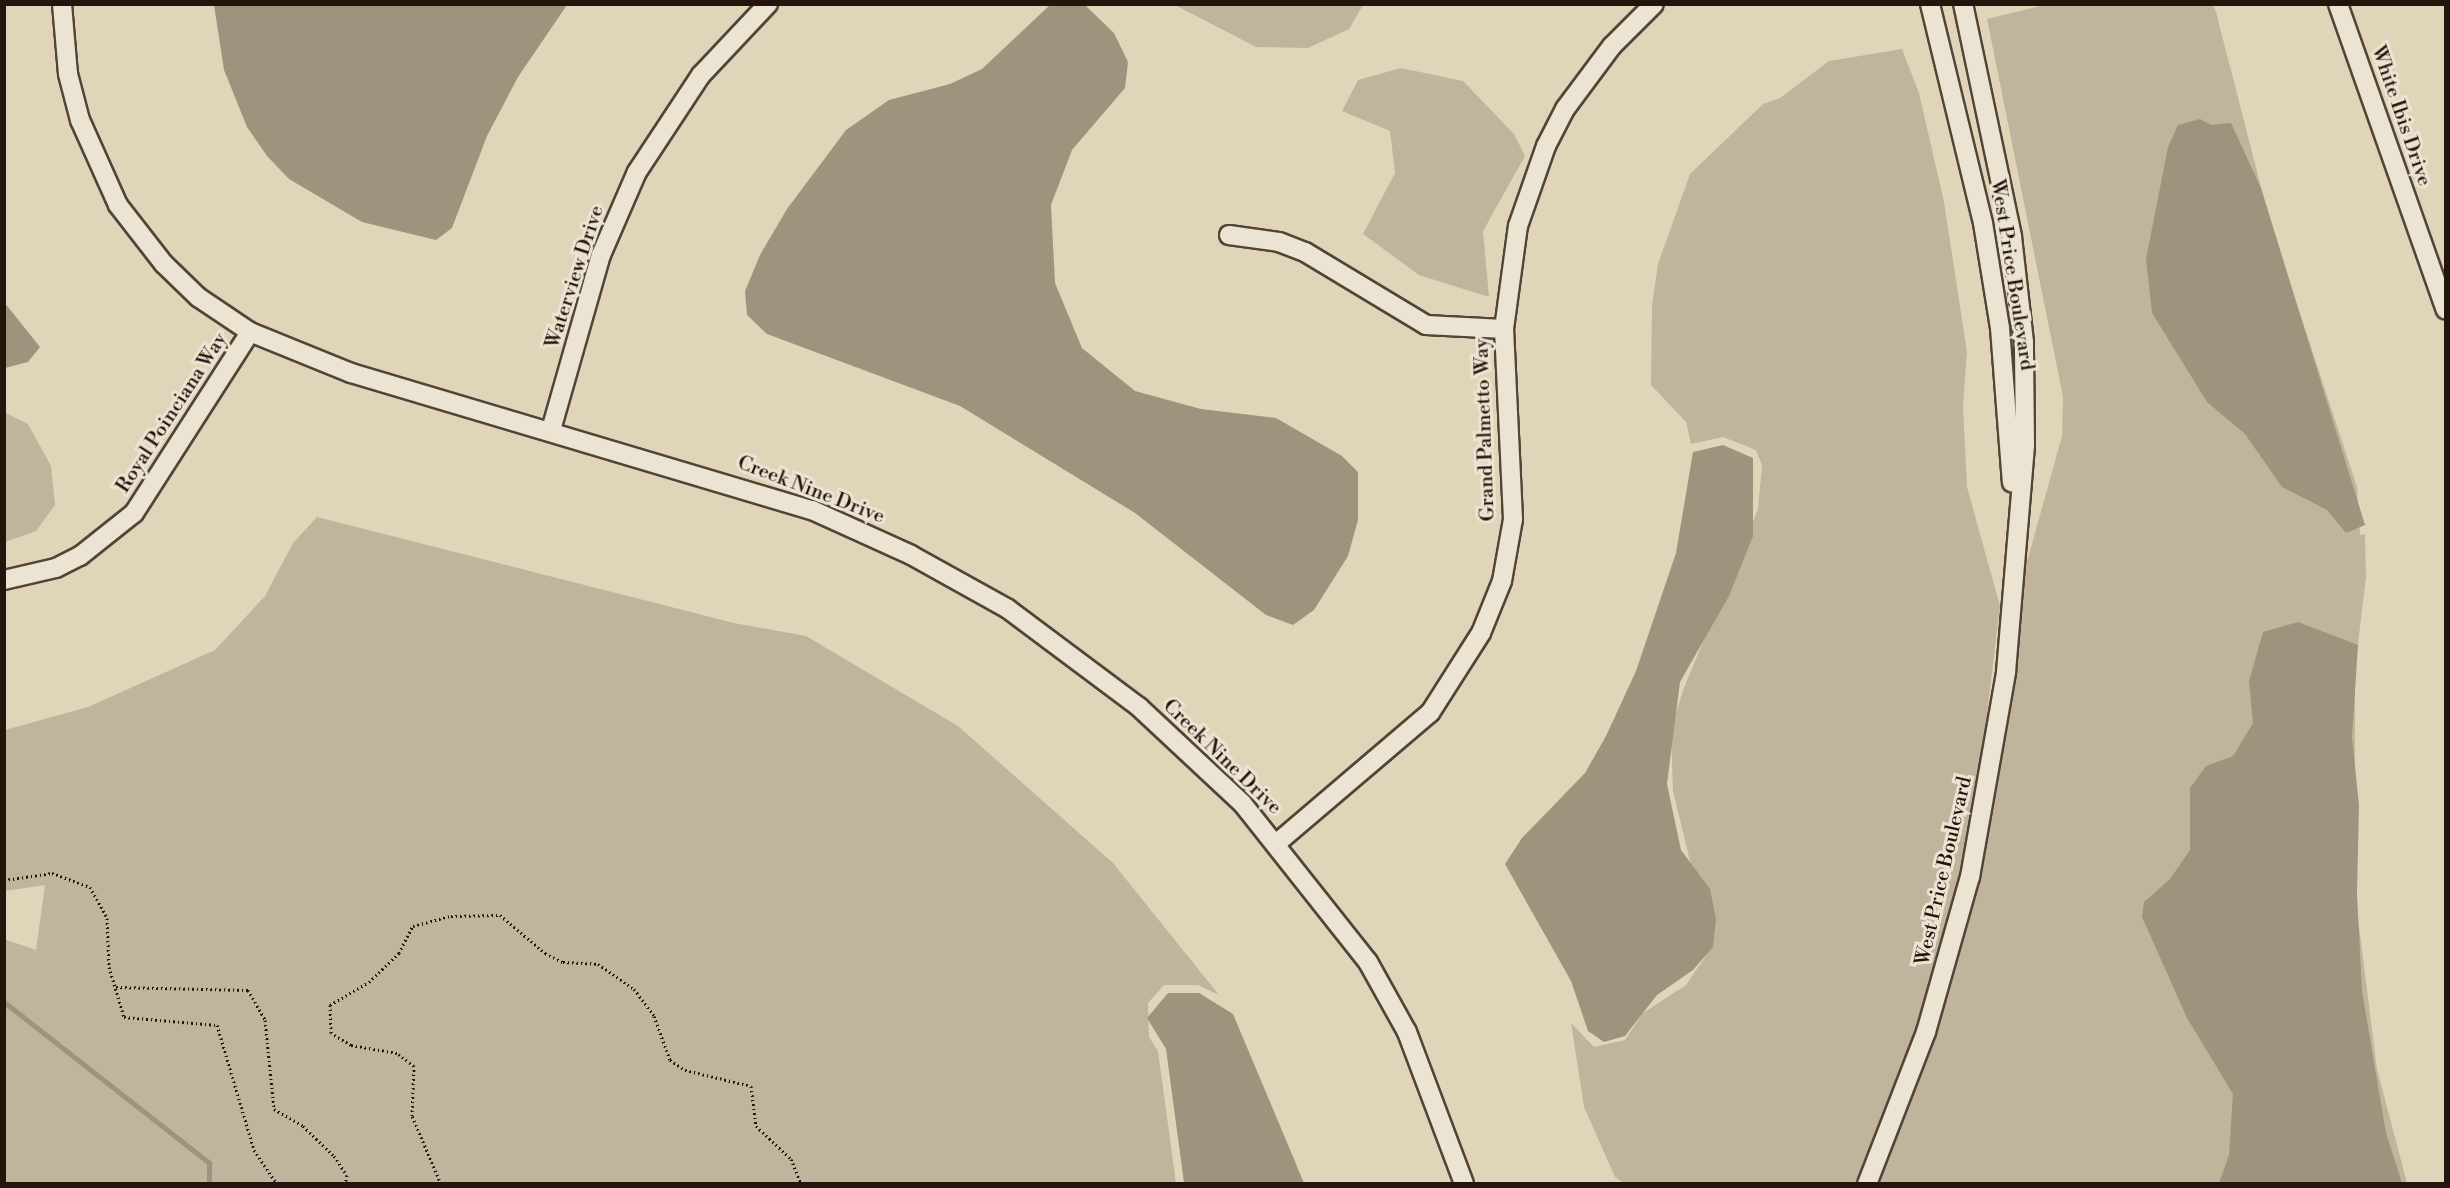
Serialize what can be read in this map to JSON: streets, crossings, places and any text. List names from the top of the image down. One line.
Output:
{"streets":{"street":["White Ibis Drive","West Price Boulevard","Waterview Drive","Royal Poinciana Way","Grand Palmetto Way","Creek Nine Drive"]},"crossings":[["Waterview Drive","Creek Nine Drive"],["Royal Poinciana Way","Creek Nine Drive"],["Grand Palmetto Way","Creek Nine Drive"]]}
